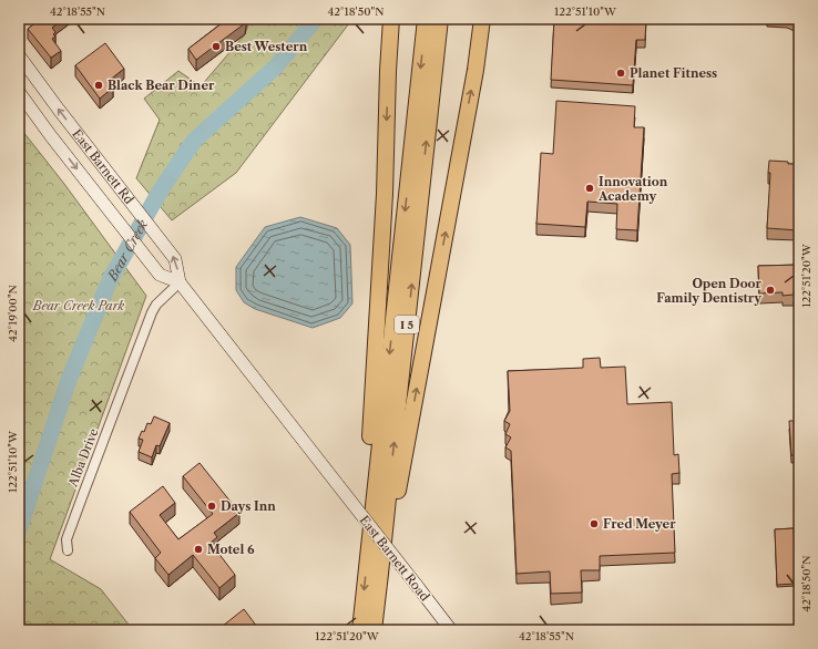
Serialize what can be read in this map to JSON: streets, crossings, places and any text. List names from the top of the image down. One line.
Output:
{"streets":{"highway":["I 5"],"main road":["East Barnett Rd","East Barnett Road"],"street":["Alba Drive"]},"crossings":[["East Barnett Rd","Alba Drive"],["East Barnett Rd","East Barnett Road"]],"water":["Bear Creek"],"parks":["Bear Creek Park"],"places":["Best Western","Planet Fitness","Black Bear Diner","Innovation Academy","Open Door Family Dentistry","Days Inn","Fred Meyer","Motel 6"],"coordinates":["42°18'55\"N","42°18'50\"N","122°51'10\"W","122°51'20\"W","42°19'00\"N"]}
